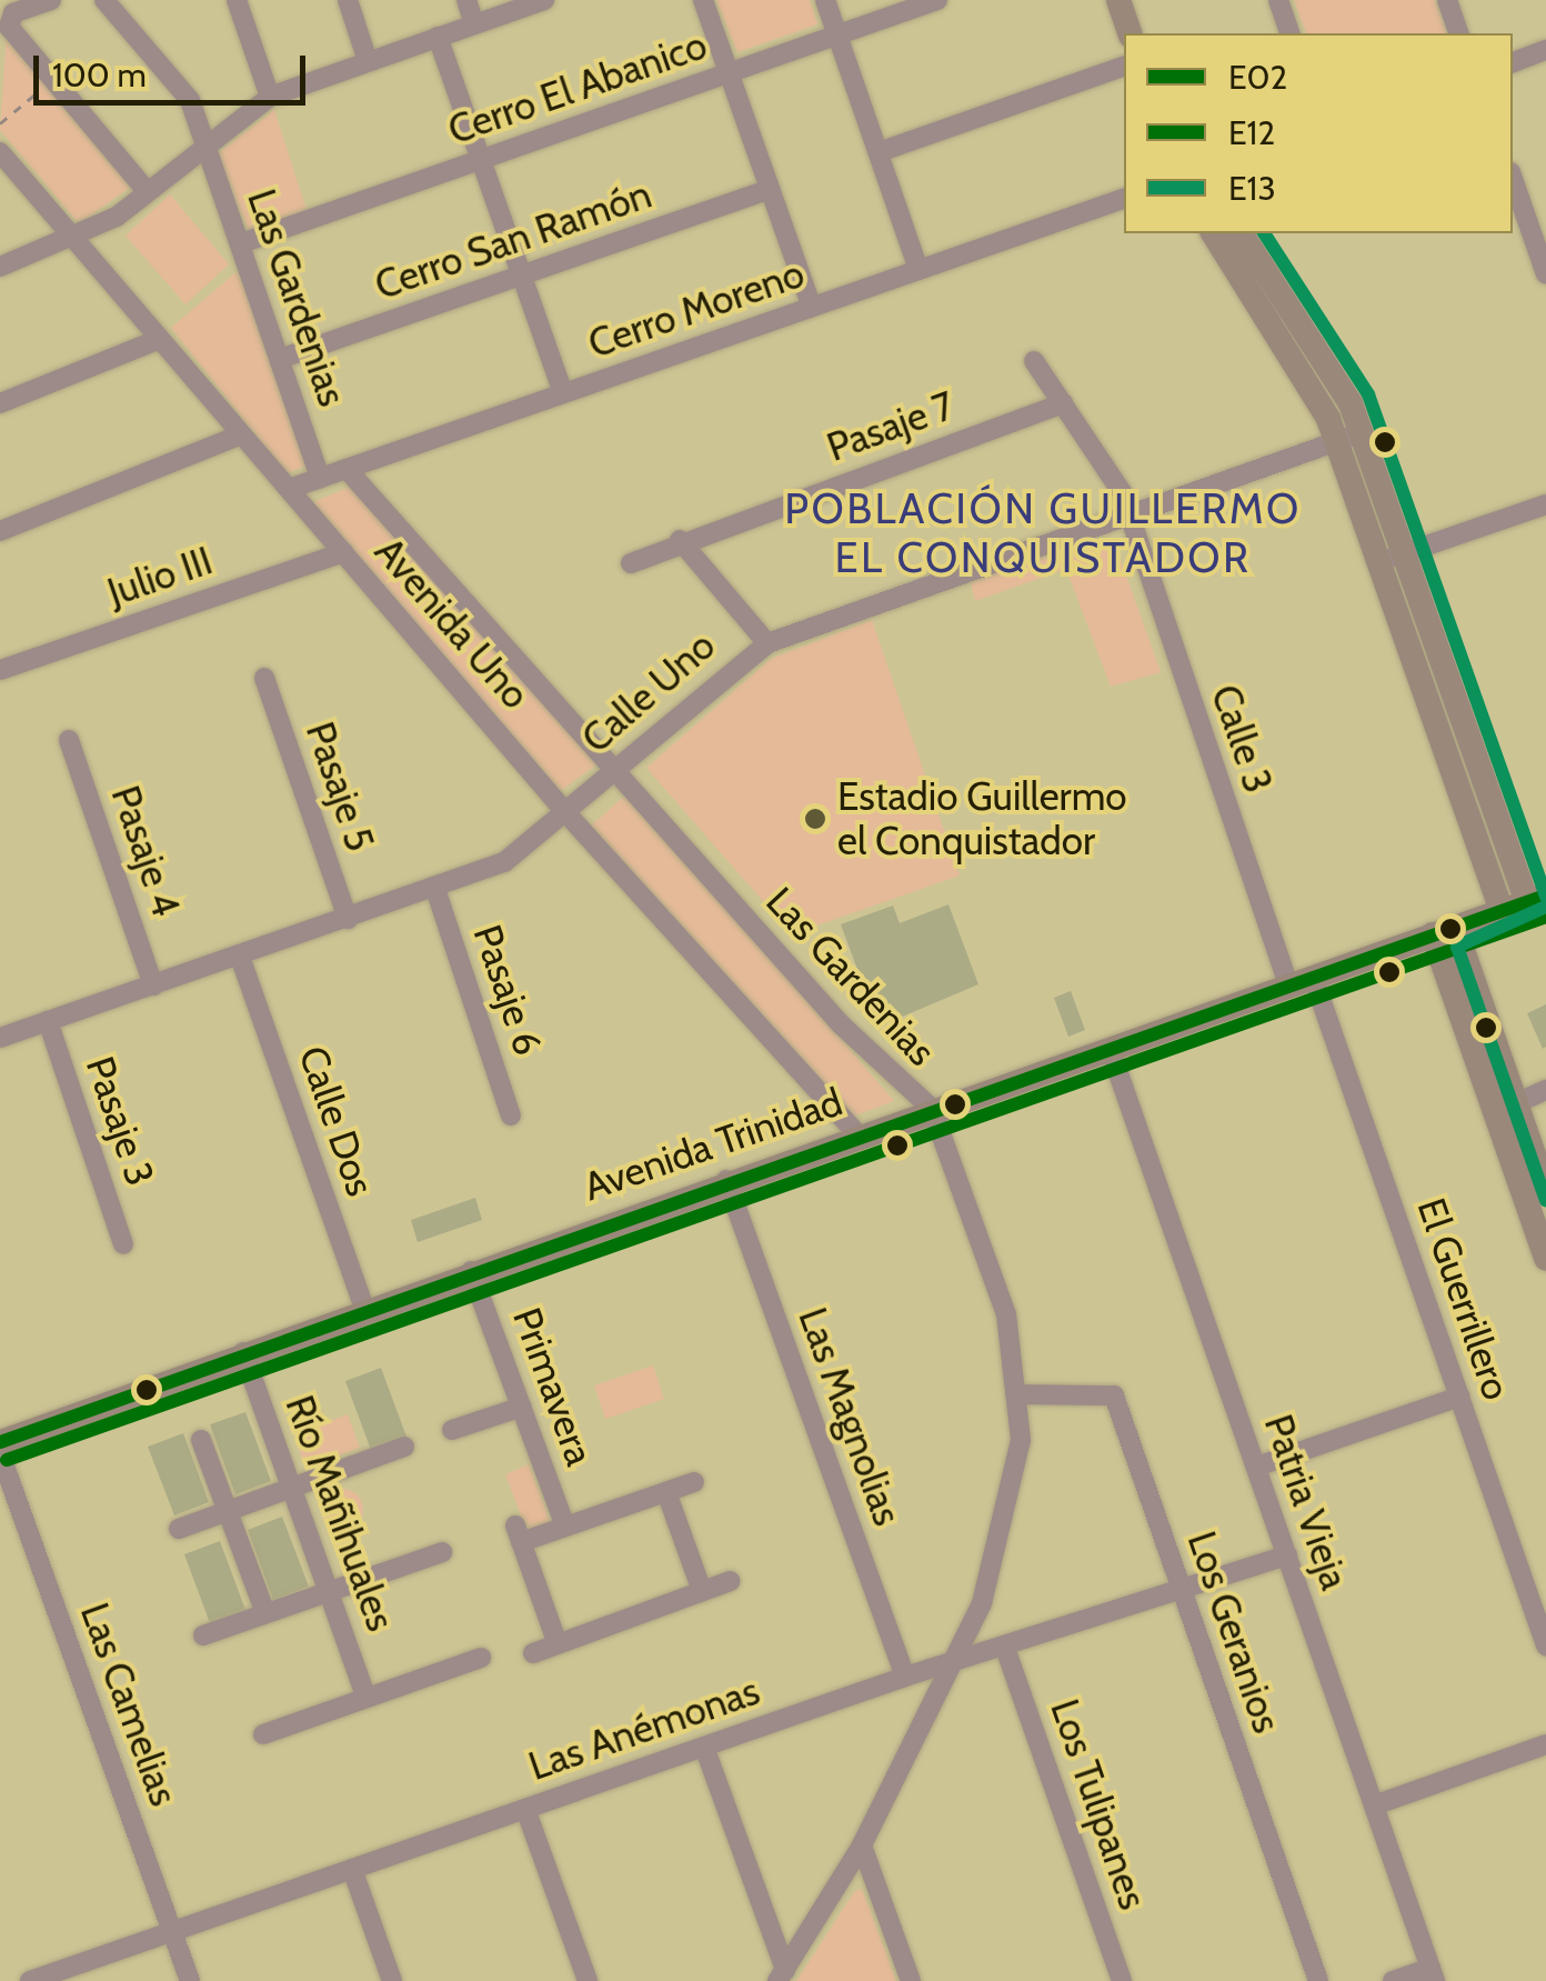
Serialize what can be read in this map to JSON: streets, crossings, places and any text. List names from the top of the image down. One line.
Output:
{"streets":{"main road":["Avenida Trinidad"],"street":["Cerro El Abanico","Cerro San Ramón","Las Gardenias","Cerro Moreno","Pasaje 7","Julio III","Avenida Uno","Calle Uno","Calle 3","Pasaje 5","Pasaje 4","Pasaje 6","Pasaje 3","Calle Dos","El Guerrillero","Primavera","Las Magnolias","Patria Vieja","Río Mañihuales","Los Geranios","Las Camelias","Las Anémonas","Los Tulipanes"]},"crossings":[["Cerro El Abanico","Las Gardenias"],["Cerro San Ramón","Las Gardenias"],["Las Gardenias","Cerro Moreno"],["Las Gardenias","Calle Uno"],["Las Gardenias","Avenida Trinidad"],["Las Gardenias","Los Geranios"],["Las Gardenias","Las Anémonas"],["Cerro Moreno","Avenida Uno"],["Pasaje 7","Calle 3"],["Julio III","Avenida Uno"],["Avenida Uno","Calle Uno"],["Avenida Uno","Avenida Trinidad"],["Calle Uno","Calle 3"],["Calle Uno","Pasaje 5"],["Calle Uno","Pasaje 4"],["Calle Uno","Pasaje 6"],["Calle Uno","Pasaje 3"],["Calle Uno","Calle Dos"],["Calle 3","Avenida Trinidad"],["Calle 3","El Guerrillero"],["Calle Dos","Avenida Trinidad"],["Avenida Trinidad","El Guerrillero"],["Avenida Trinidad","Primavera"],["Avenida Trinidad","Las Magnolias"],["Avenida Trinidad","Patria Vieja"],["Avenida Trinidad","Río Mañihuales"],["Las Magnolias","Las Anémonas"],["Patria Vieja","Las Anémonas"],["Los Geranios","Las Anémonas"],["Las Camelias","Las Anémonas"],["Las Anémonas","Los Tulipanes"]],"districts":["POBLACIÓN GUILLERMO EL CONQUISTADOR"],"places":["Estadio Guillermo el Conquistador"],"lines":["transit line E13","transit line E02","transit line E12"],"legend":["E02","E12","E13"],"scale_bar":"100 m"}
